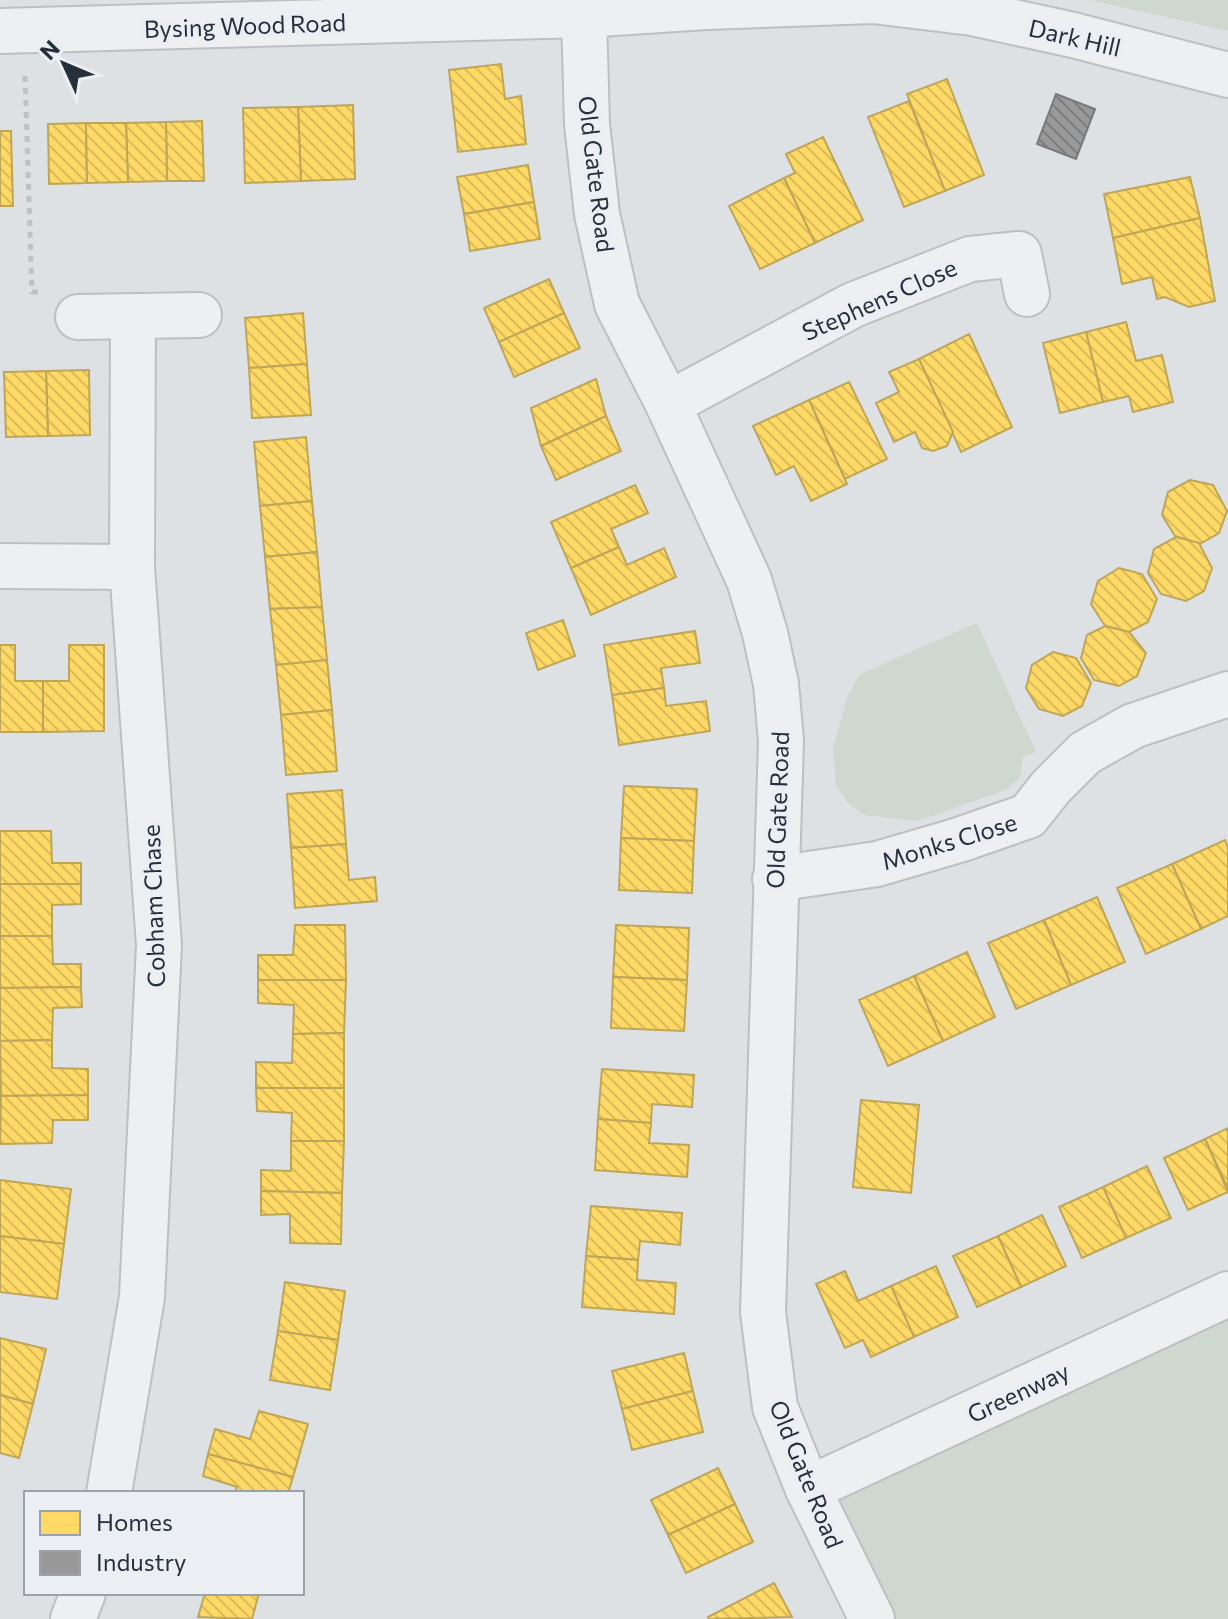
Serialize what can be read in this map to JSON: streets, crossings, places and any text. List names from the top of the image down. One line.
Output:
{"streets":{"street":["Bysing Wood Road","Dark Hill","Old Gate Road","Stephens Close","Monks Close","Cobham Chase","Greenway"]},"crossings":[["Bysing Wood Road","Dark Hill"],["Dark Hill","Old Gate Road"],["Old Gate Road","Stephens Close"],["Old Gate Road","Monks Close"],["Old Gate Road","Greenway"]],"legend":["Homes","Industry"],"north":"top left"}
